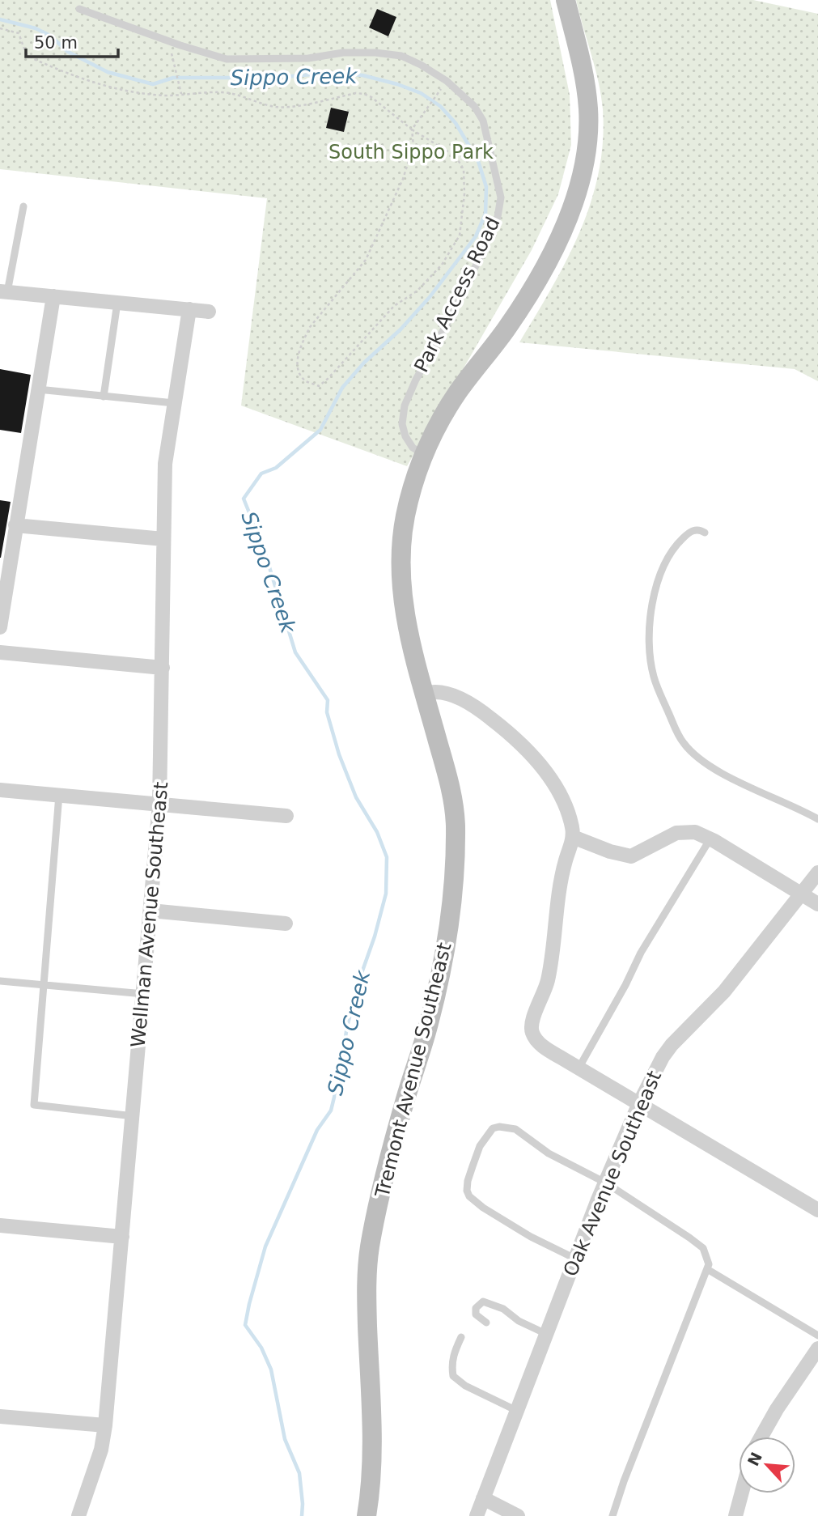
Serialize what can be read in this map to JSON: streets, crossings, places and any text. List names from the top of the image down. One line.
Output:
{"streets":{"street":["Wellman Avenue Southeast","Tremont Avenue Southeast","Oak Avenue Southeast"],"lane":["Park Access Road"]},"crossings":[["Park Access Road","Tremont Avenue Southeast"]],"water":["Sippo Creek"],"parks":["South Sippo Park"],"scale_bar":"50 m","north":"top left"}
